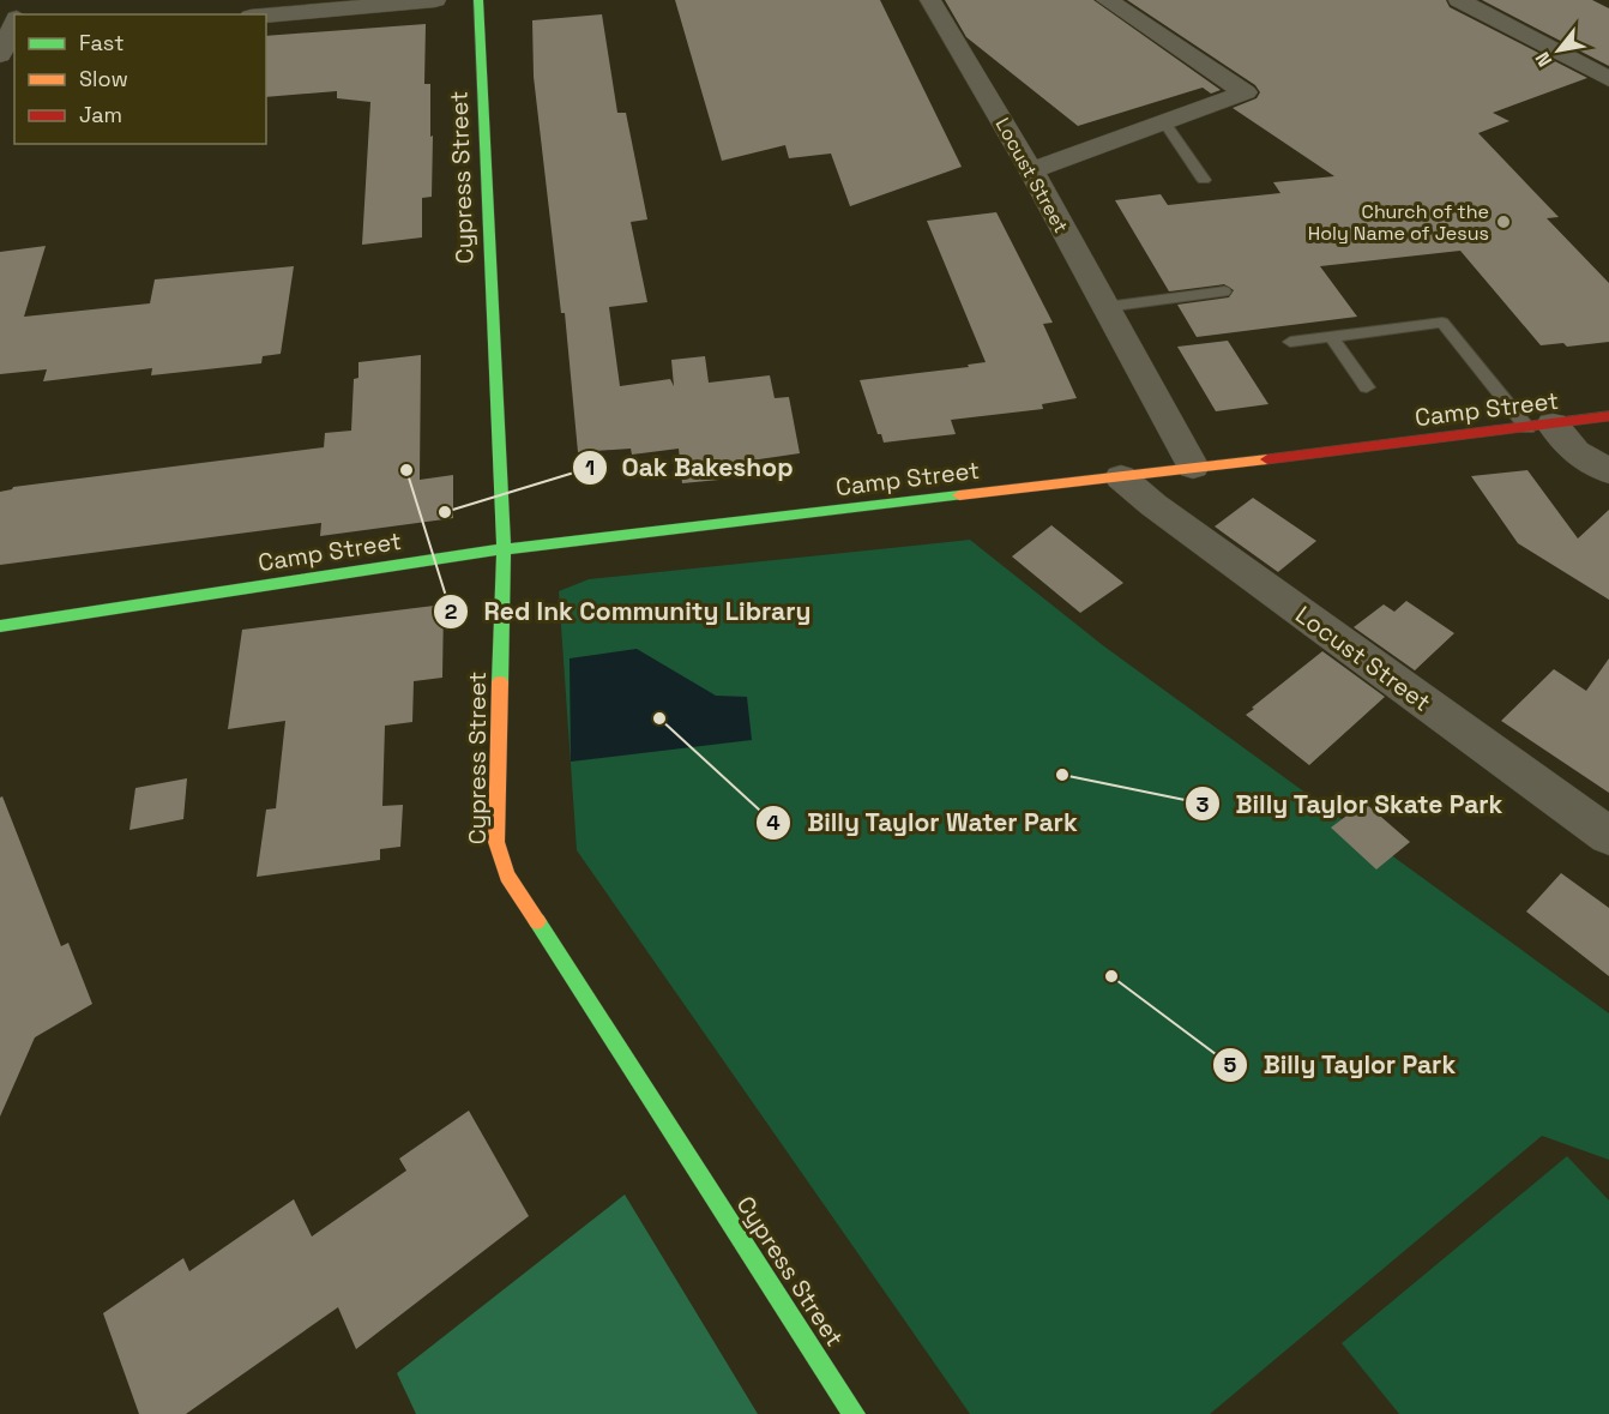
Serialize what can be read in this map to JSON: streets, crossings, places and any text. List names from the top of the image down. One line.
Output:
{"streets":{"street":["Locust Street","Cypress Street","Camp Street"]},"crossings":[["Locust Street","Camp Street"],["Cypress Street","Camp Street"]],"places":["Church of the Holy Name of Jesus","Red Ink Community Library","Oak Bakeshop","Billy Taylor Water Park","Billy Taylor Skate Park","Billy Taylor Park"],"legend":["Fast","Slow","Jam"],"north":"bottom left"}
